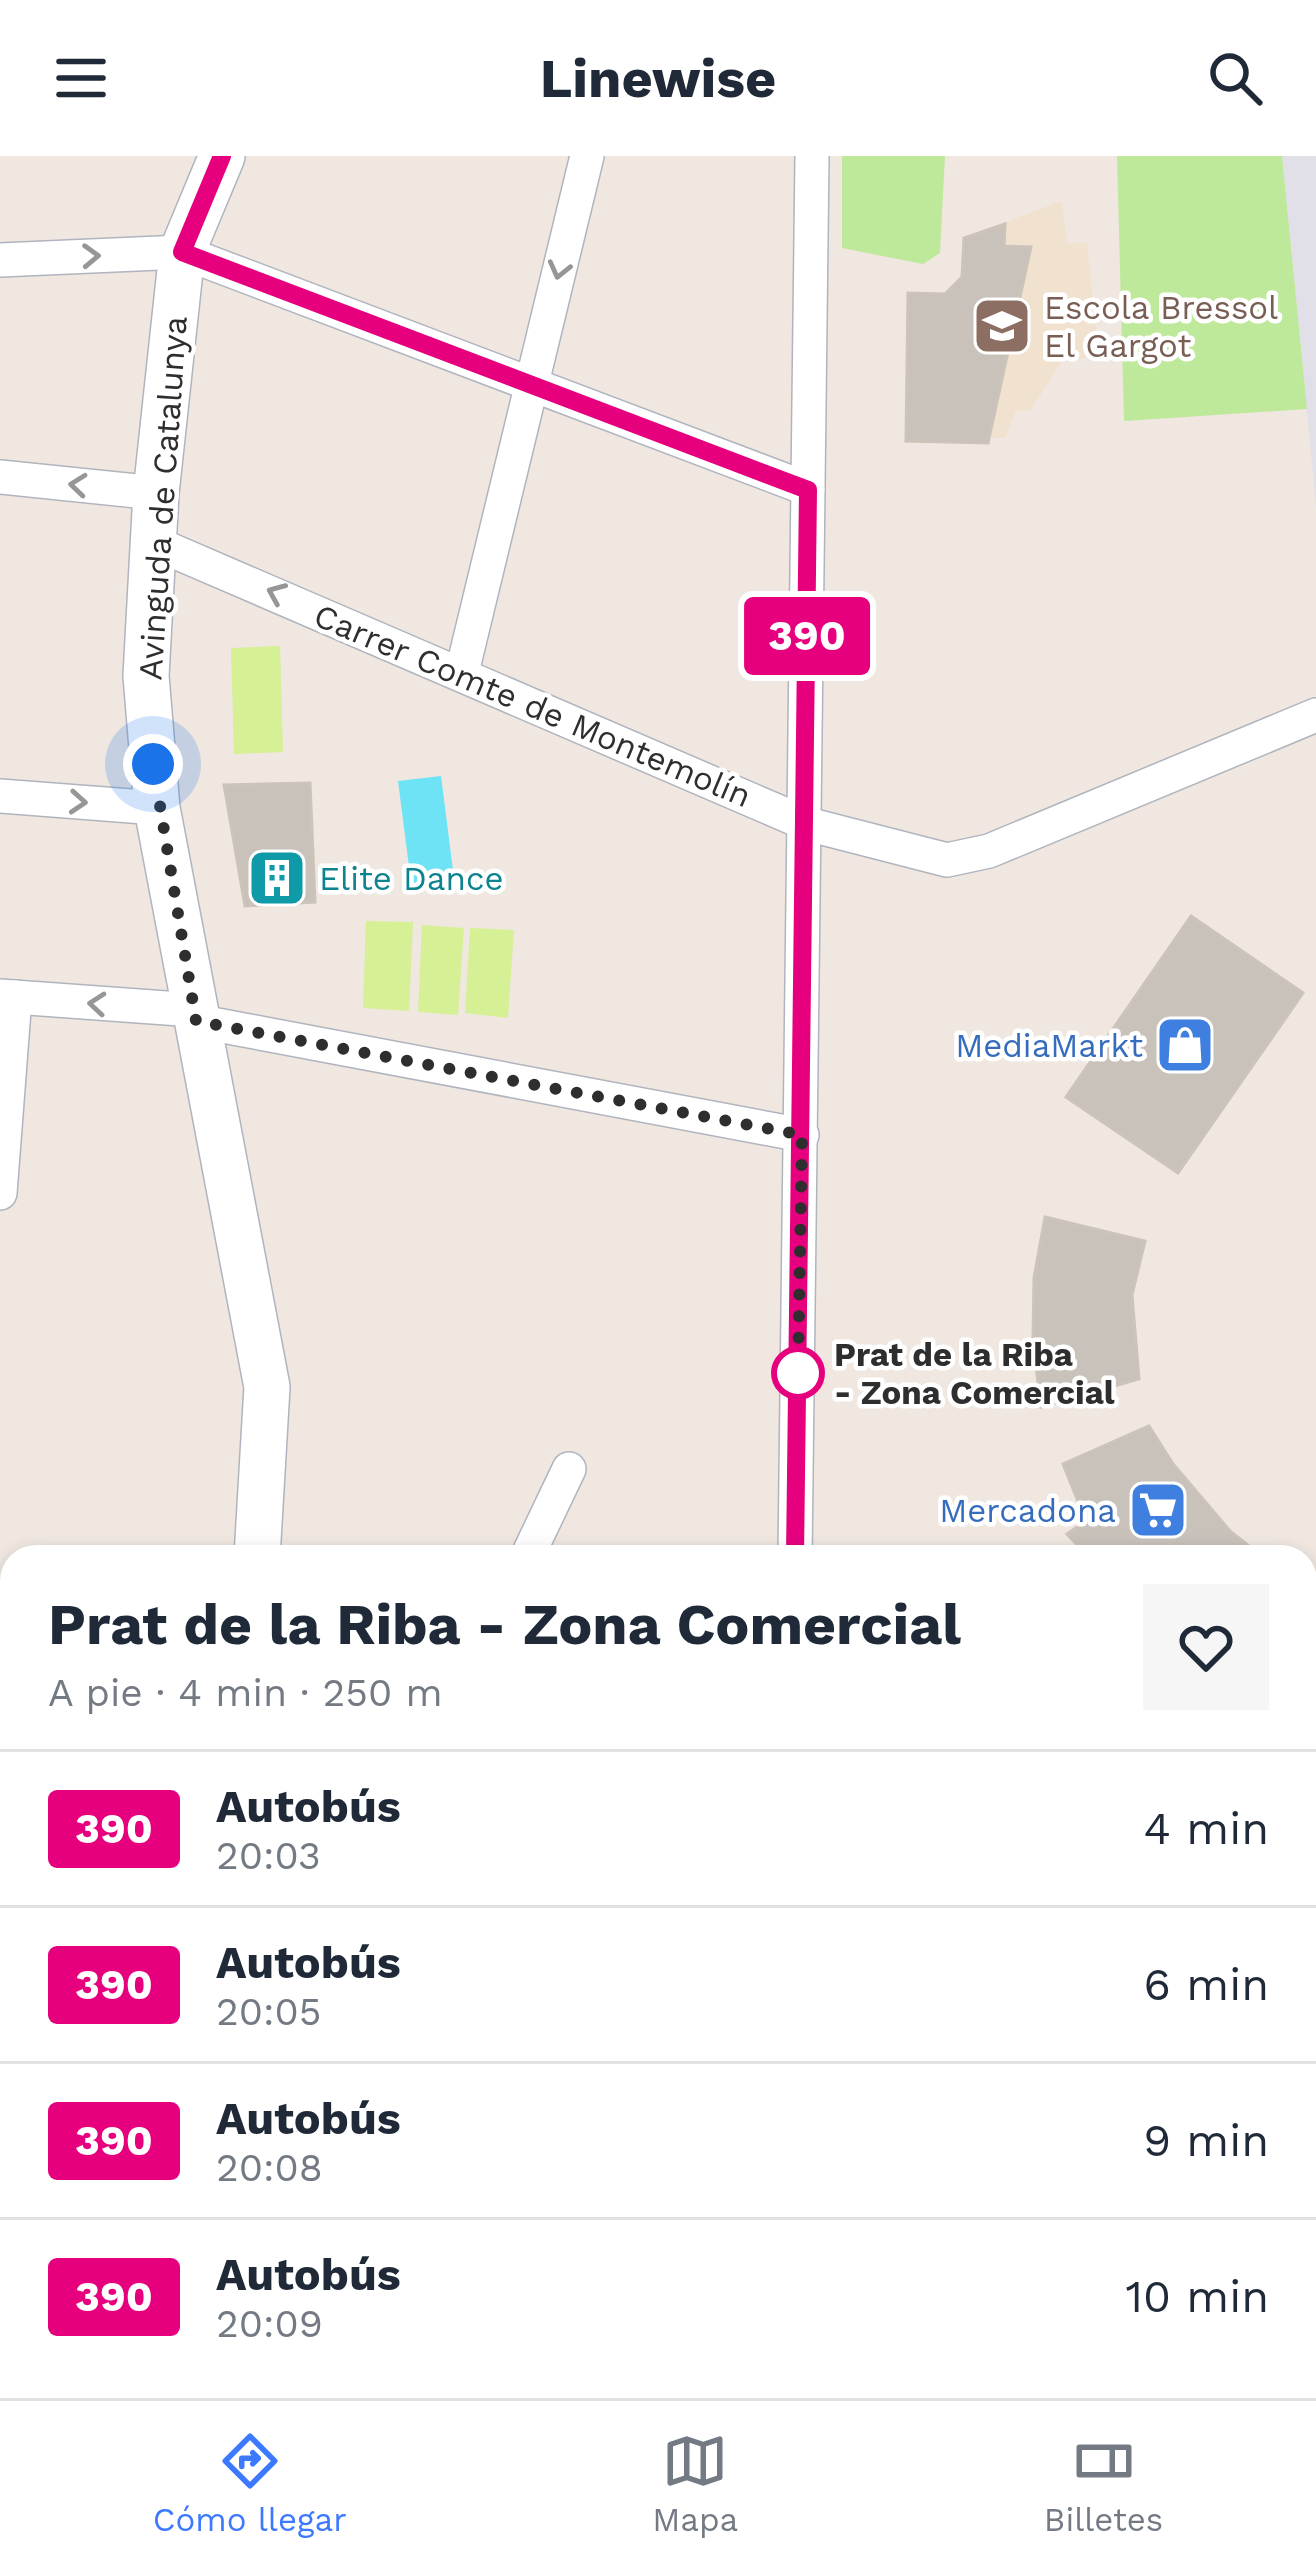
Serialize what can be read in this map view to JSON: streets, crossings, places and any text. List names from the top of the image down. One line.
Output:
{"streets":{"street":["Avinguda de Catalunya","Carrer Comte de Montemolín"]},"crossings":[["Avinguda de Catalunya","Carrer Comte de Montemolín"]],"places":{"school or university":["Escola Bressol El Gargot"],"building":["Elite Dance"],"shop":["MediaMarkt"],"other":["Prat de la Riba - Zona Comercial"],"supermarket":["Mercadona"]},"lines":["bus line 390"],"page":{"header":"Linewise","on_map":"390","heading":["Prat de la Riba - Zona Comercial","A pie · 4 min · 250 m"],"list":[{"mark":"390","name":"Autobús","note":"20:03","value":"4 min"},{"mark":"390","name":"Autobús","note":"20:05","value":"6 min"},{"mark":"390","name":"Autobús","note":"20:08","value":"9 min"},{"mark":"390","name":"Autobús","note":"20:09","value":"10 min"}],"tabs":["Cómo llegar","Mapa","Billetes"]}}
